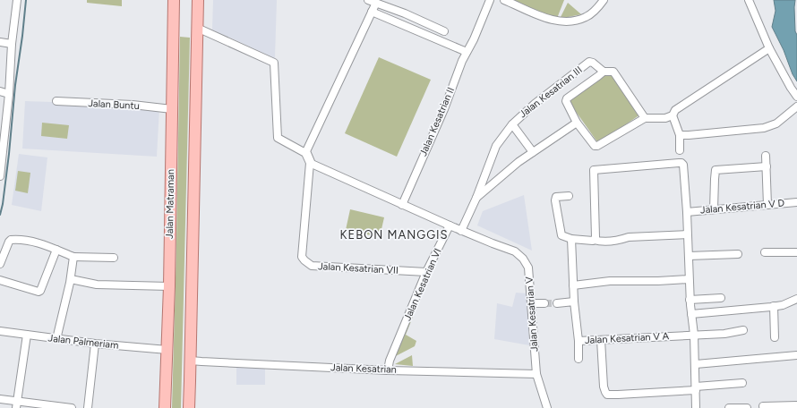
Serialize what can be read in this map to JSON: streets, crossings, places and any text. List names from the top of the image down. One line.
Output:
{"streets":{"main road":["Jalan Matraman"],"street":["Jalan Kesatrian III","Jalan Buntu","Jalan Kesatrian II","Jalan Kesatrian V D","Jalan Kesatrian VII","Jalan Kesatrian VI","Jalan Kesatrian V","Jalan Kesatrian V A","Jalan Palmeriam","Jalan Kesatrian"]},"crossings":[["Jalan Buntu","Jalan Matraman"],["Jalan Matraman","Jalan Palmeriam"],["Jalan Kesatrian VII","Jalan Kesatrian VI"],["Jalan Kesatrian VI","Jalan Kesatrian"],["Jalan Kesatrian V","Jalan Kesatrian"]],"districts":["KEBON MANGGIS"]}
